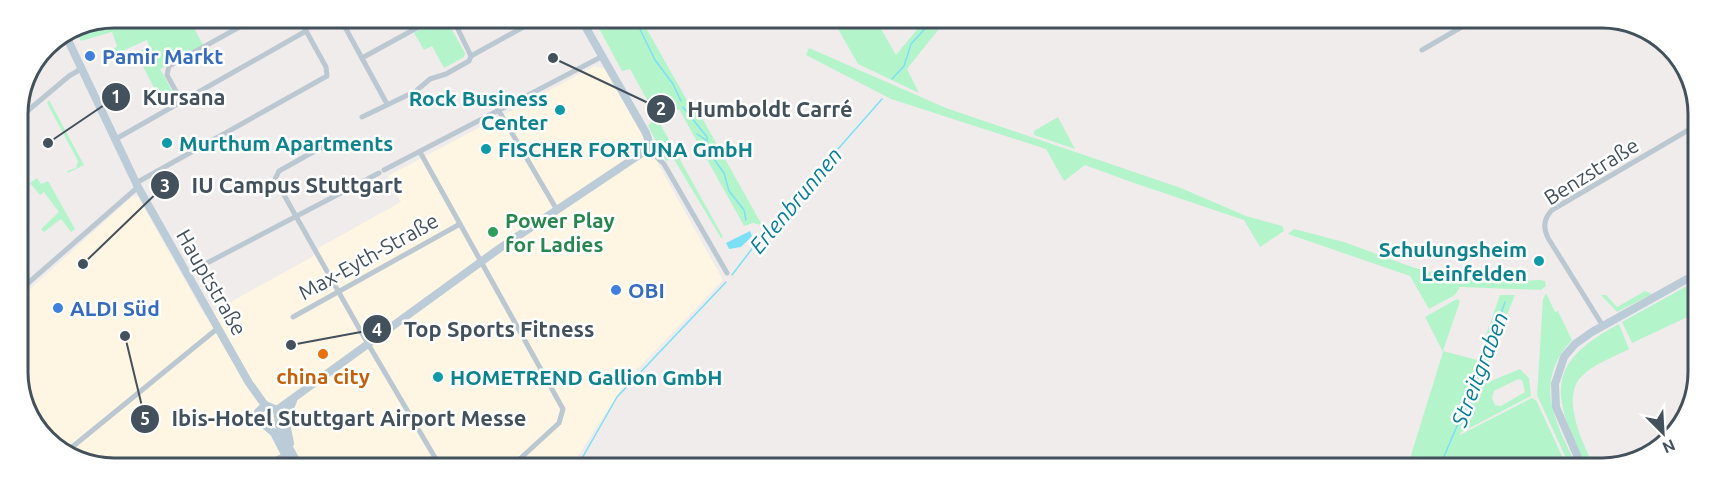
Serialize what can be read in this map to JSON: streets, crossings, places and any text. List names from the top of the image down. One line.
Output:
{"streets":{"main road":["Hauptstraße"],"street":["Benzstraße","Max-Eyth-Straße"]},"water":["Erlenbrunnen","Streitgraben"],"places":["Pamir Markt","Humboldt Carré","Rock Business Center","Kursana","Murthum Apartments","FISCHER FORTUNA GmbH","Power Play for Ladies","Schulungsheim Leinfelden","IU Campus Stuttgart","OBI","ALDI Süd","Ibis-Hotel Stuttgart Airport Messe","Top Sports Fitness","china city","HOMETREND Gallion GmbH"],"north":"bottom right"}
